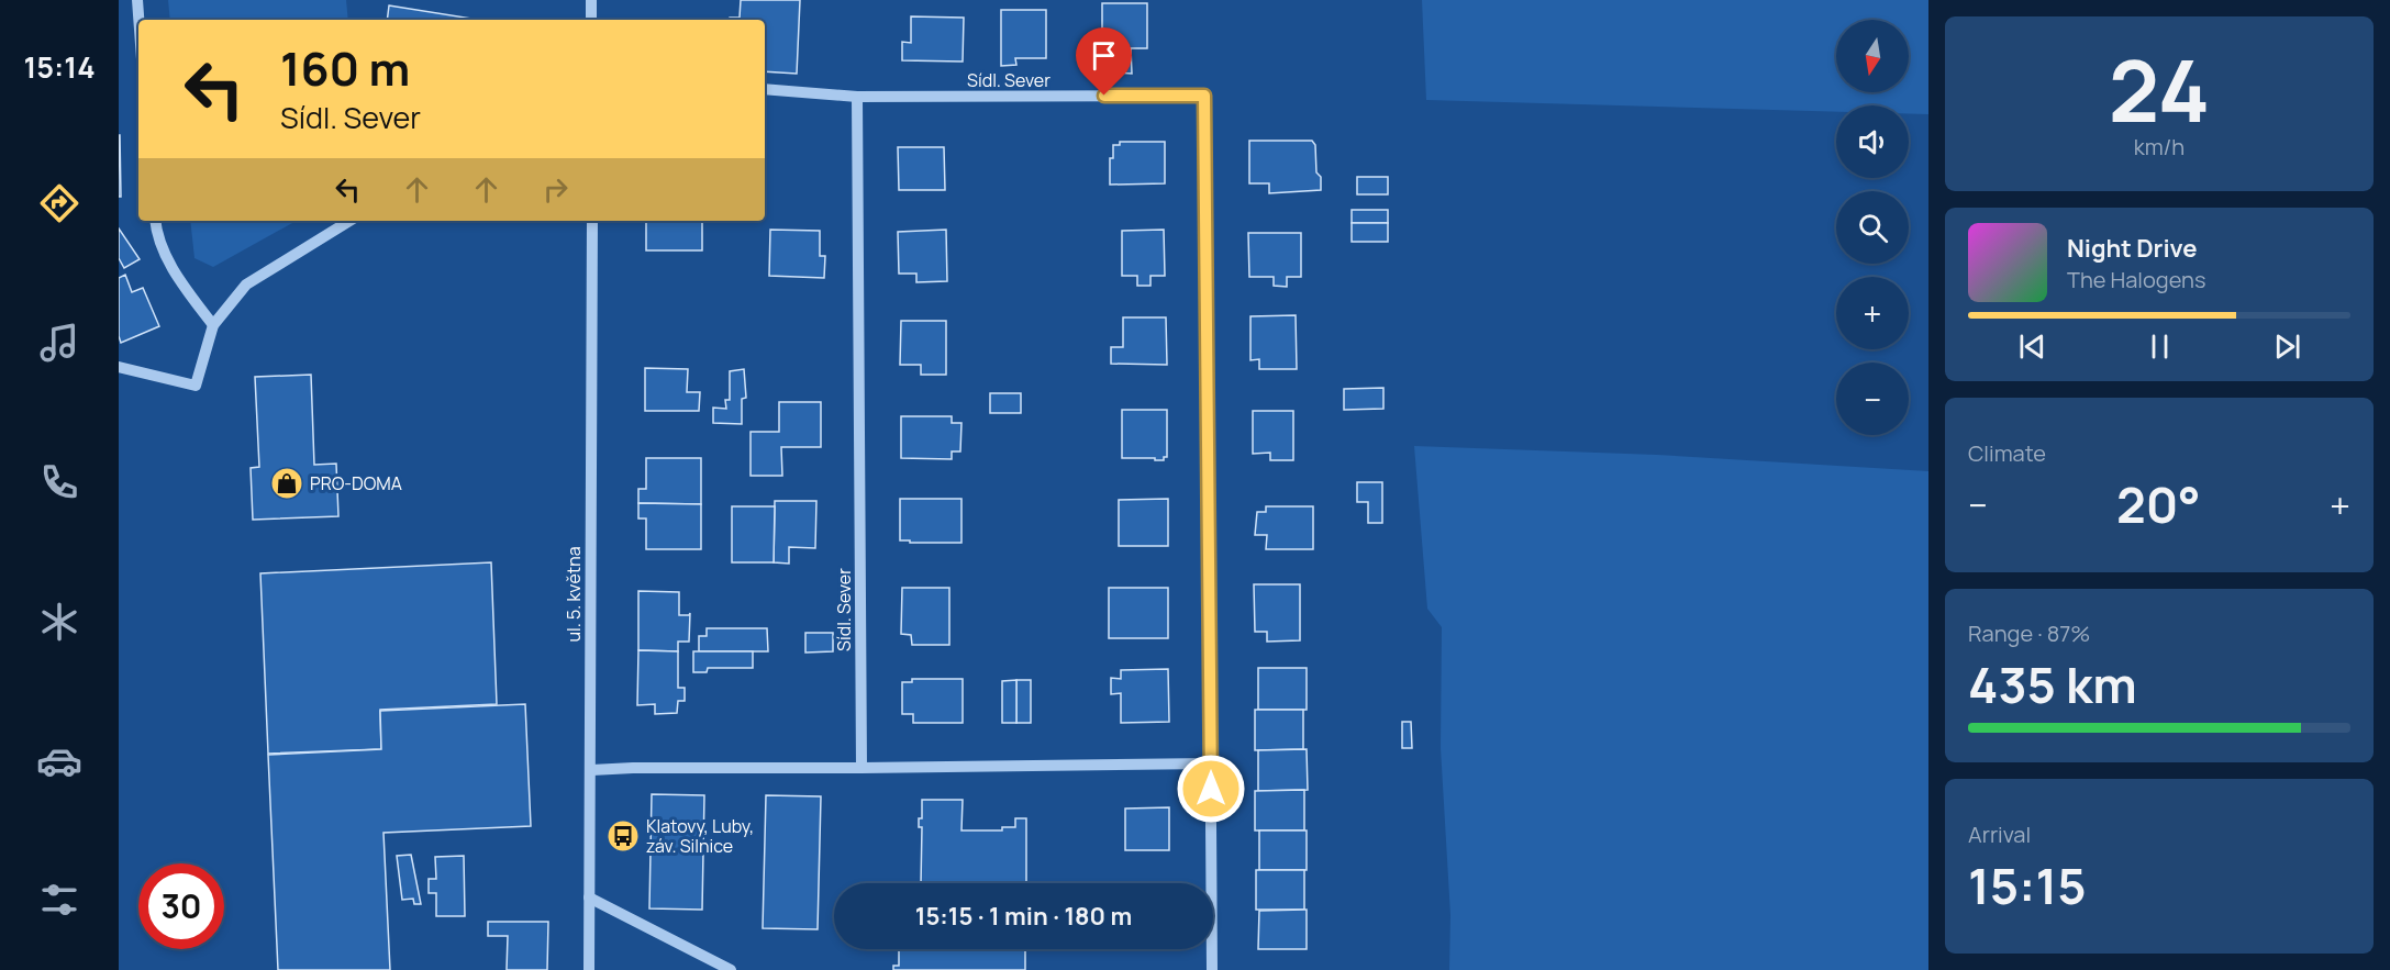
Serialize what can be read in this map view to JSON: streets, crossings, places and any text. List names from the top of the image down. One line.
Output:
{"streets":{"street":["Sídl. Sever","ul. 5. května"]},"places":{"shop":["PRO-DOMA"],"bus stop":["Klatovy, Luby, záv. Silnice"]},"north":"bottom","page":{"tabs":"15:14","tile":[["24","km/h"],"Climate",["Range · 87%","435 km"],["Arrival","15:15"]],"map_buttons":["+","−"],"turn":["160 m","Sídl. Sever"],"song":["Night Drive","The Halogens"],"heat":["−","20°","+"],"limit":"30","trip":"15:15 · 1 min · 180 m"}}
